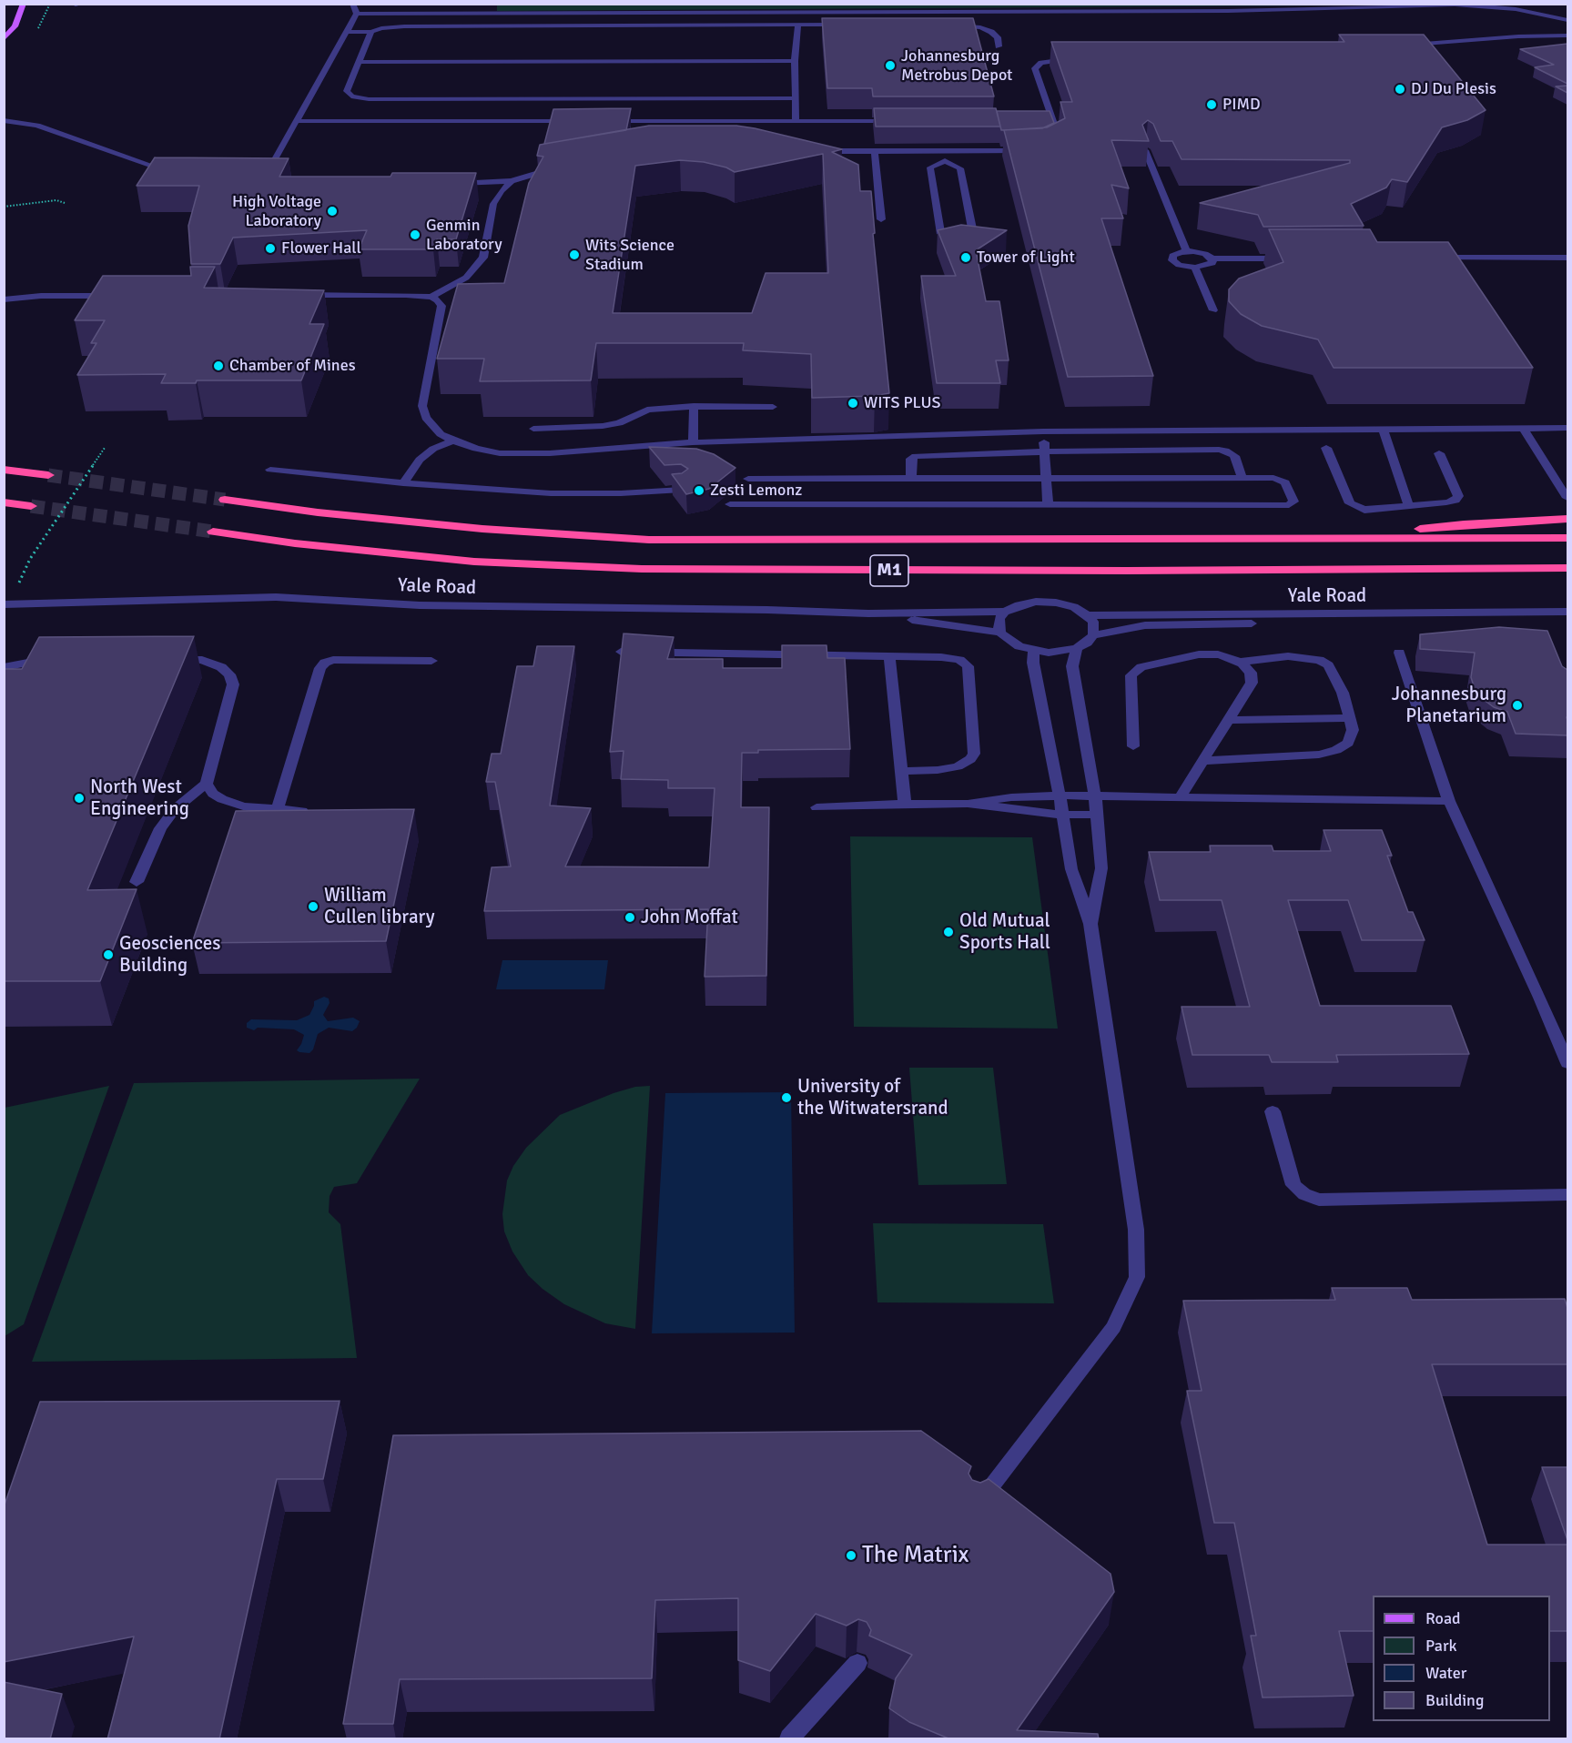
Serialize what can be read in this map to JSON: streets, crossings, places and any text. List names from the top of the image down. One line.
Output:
{"streets":{"highway":["M1"],"street":["Yale Road"]},"places":["Johannesburg Metrobus Depot","DJ Du Plesis","PIMD","High Voltage Laboratory","Genmin Laboratory","Flower Hall","Wits Science Stadium","Tower of Light","Chamber of Mines","WITS PLUS","Zesti Lemonz","Johannesburg Planetarium","North West Engineering","William Cullen library","John Moffat","Old Mutual Sports Hall","Geosciences Building","University of the Witwatersrand","The Matrix"],"legend":["Road","Park","Water","Building"]}
